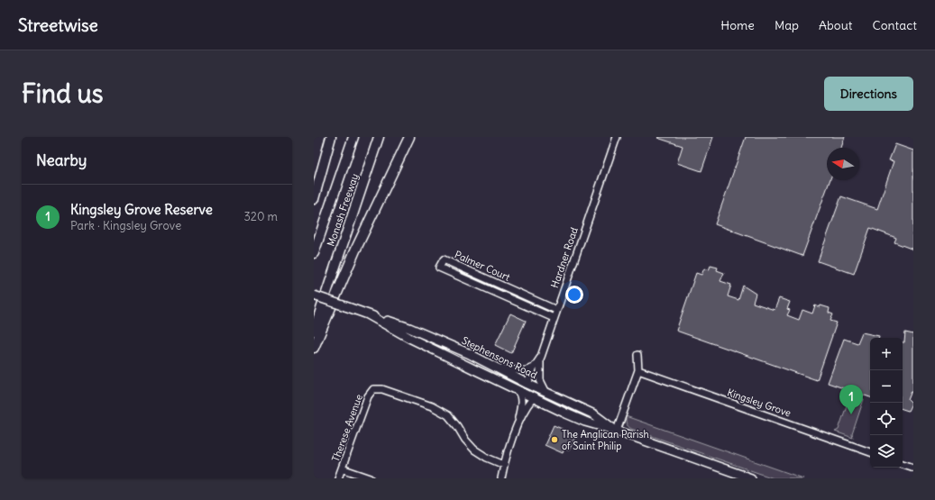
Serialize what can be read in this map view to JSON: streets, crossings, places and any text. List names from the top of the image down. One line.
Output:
{"streets":{"highway":["Monash Freeway"],"main road":["Stephensons Road"],"street":["Hardner Road","Palmer Court","Kingsley Grove","Therese Avenue"]},"crossings":[["Hardner Road","Palmer Court"],["Hardner Road","Stephensons Road"]],"places":["The Anglican Parish of Saint Philip"],"north":"left","page":{"header":"Streetwise","nav":["Home","Map","About","Contact"],"buttons":"Directions","title":"Find us","heading":"Nearby","list":[{"mark":"1","name":"Kingsley Grove Reserve","note":"Park · Kingsley Grove","value":"320 m"}],"map_buttons":["+","−"],"pins":"1"}}
